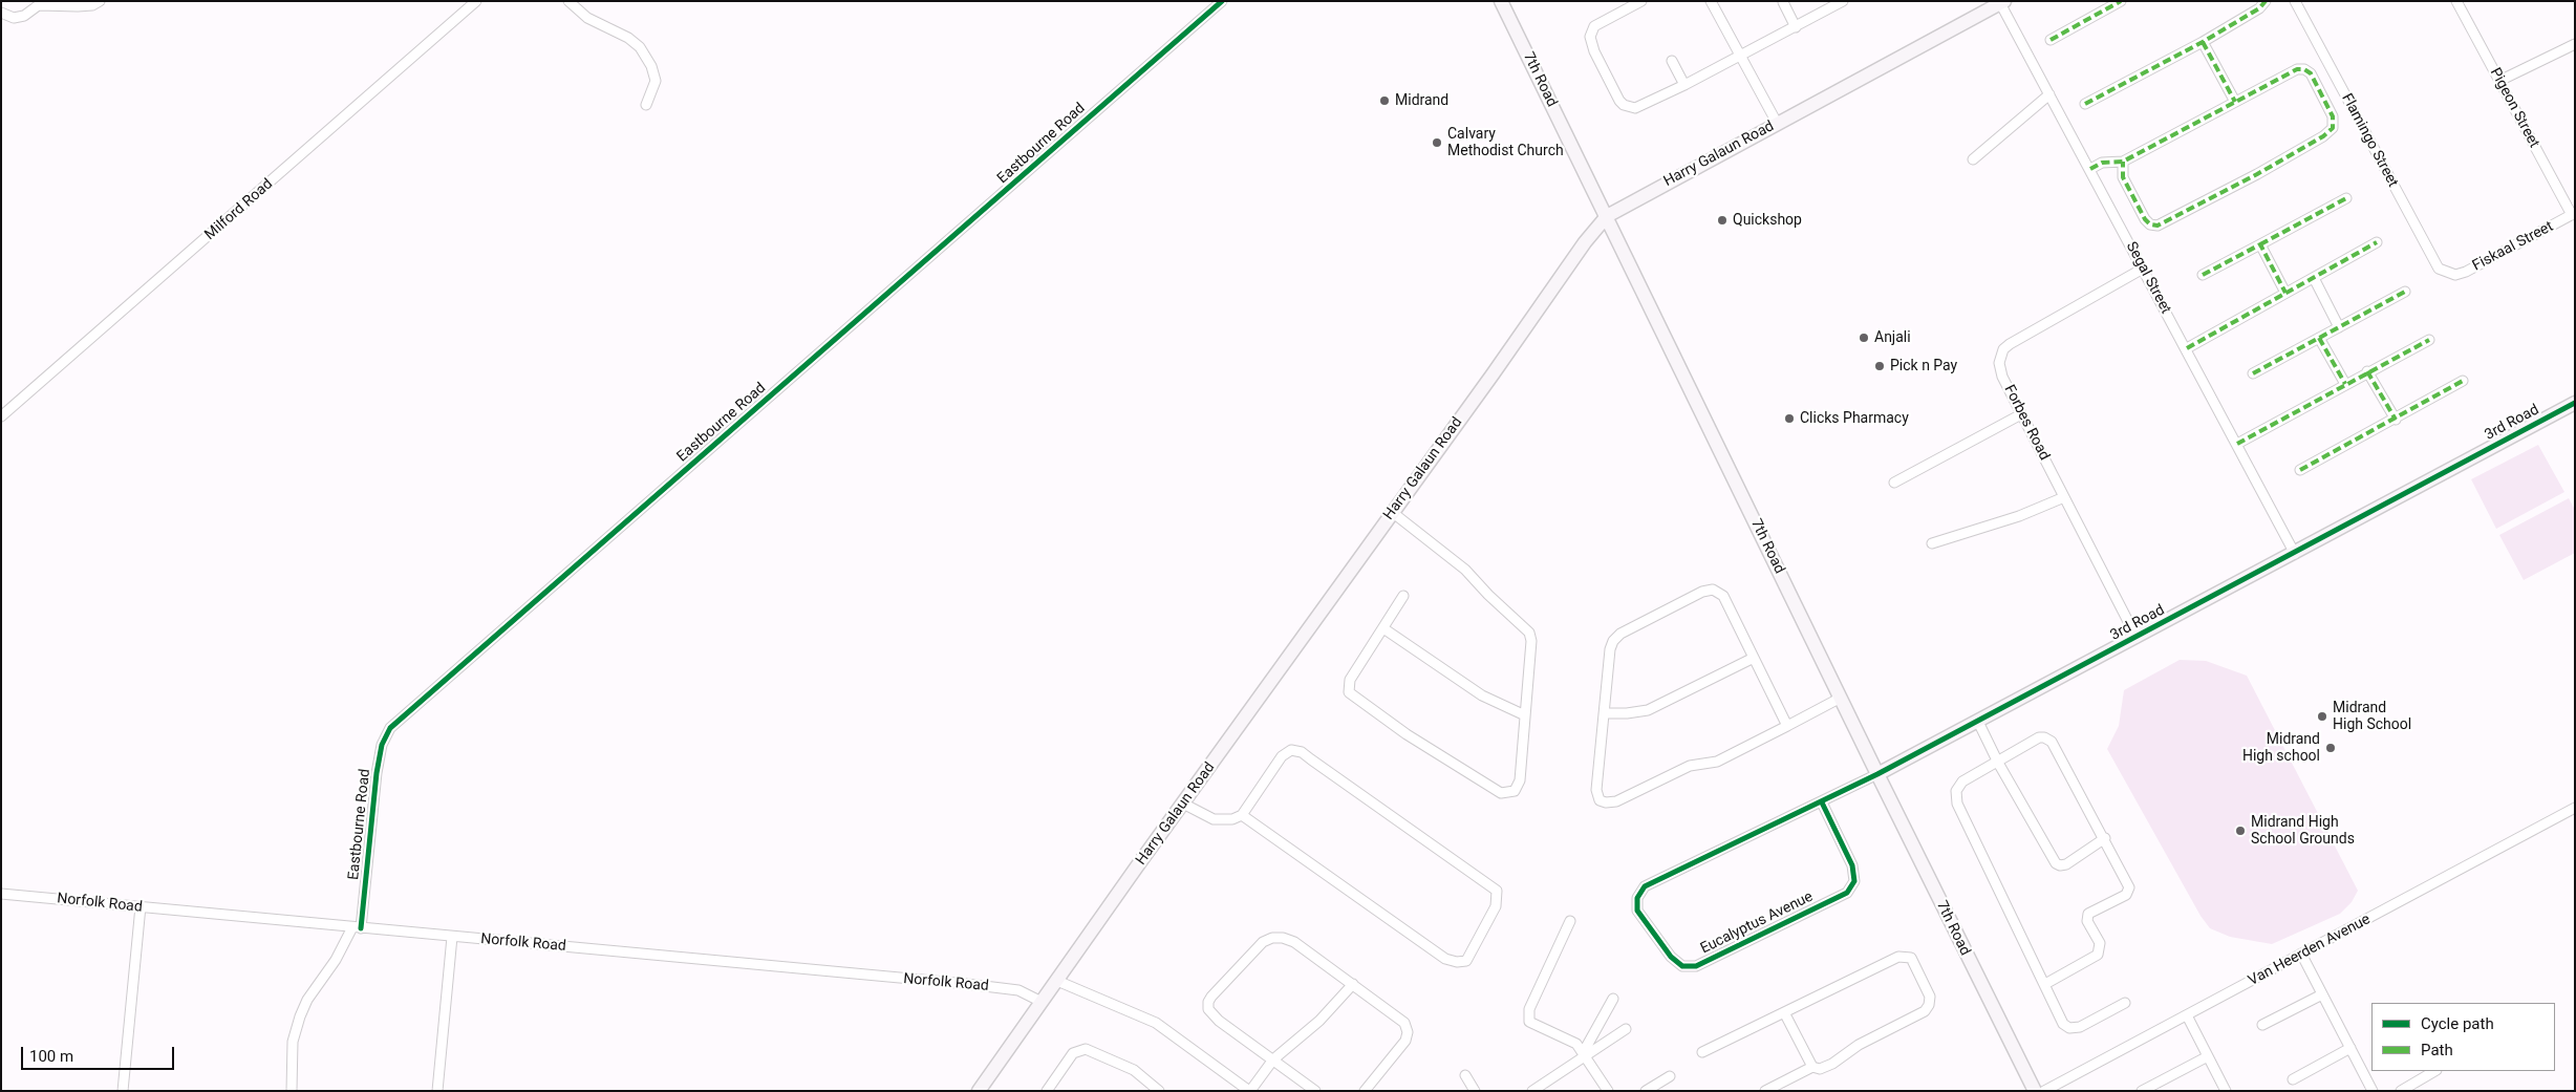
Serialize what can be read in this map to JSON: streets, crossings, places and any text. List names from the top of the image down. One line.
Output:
{"streets":{"street":["7th Road","Pigeon Street","Flamingo Street","Eastbourne Road","Harry Galaun Road","Milford Road","Fiskaal Street","Segal Street","Forbes Road","3rd Road","Norfolk Road","Eucalyptus Avenue","Van Heerden Avenue"]},"crossings":[["7th Road","Harry Galaun Road"],["7th Road","3rd Road"],["7th Road","Eucalyptus Avenue"],["Pigeon Street","Fiskaal Street"],["Flamingo Street","Fiskaal Street"],["Eastbourne Road","Norfolk Road"],["Harry Galaun Road","Segal Street"],["Harry Galaun Road","Norfolk Road"],["Segal Street","Forbes Road"],["Segal Street","3rd Road"],["Forbes Road","3rd Road"],["3rd Road","Eucalyptus Avenue"]],"places":["Midrand","Calvary Methodist Church","Quickshop","Anjali","Pick n Pay","Clicks Pharmacy","Midrand High School","Midrand High school","Midrand High School Grounds"],"legend":["Cycle path","Path"],"scale_bar":"100 m"}
